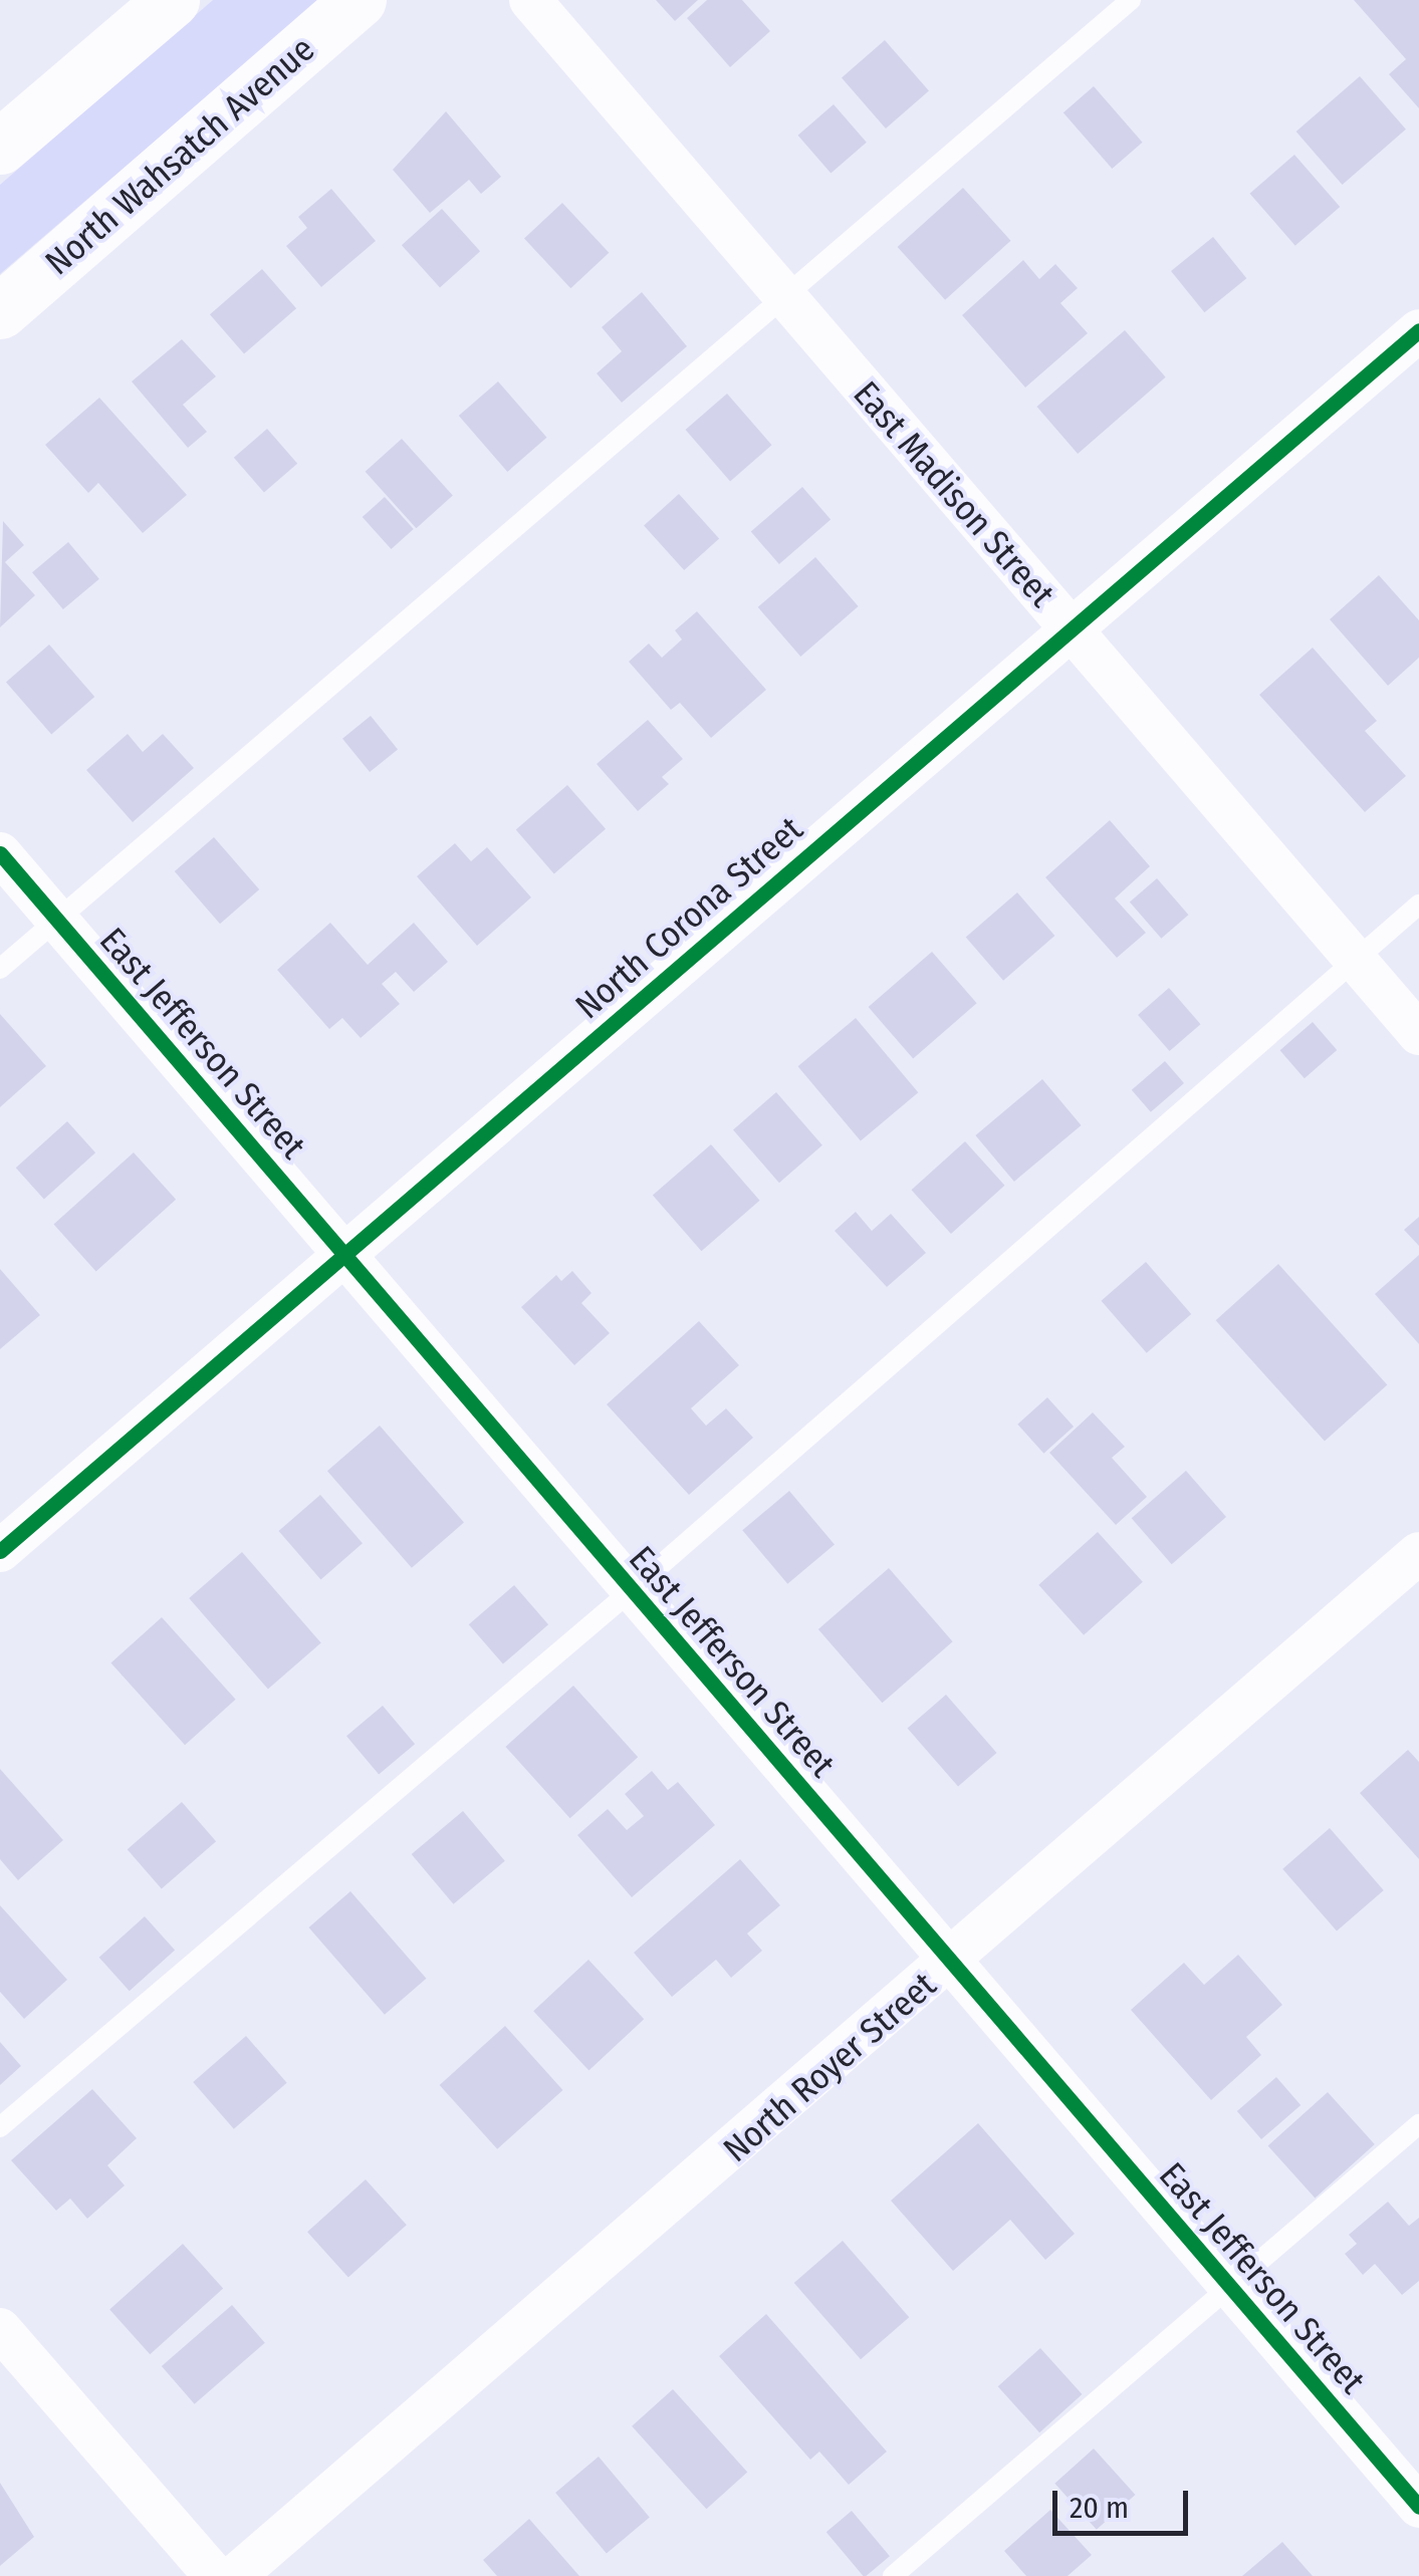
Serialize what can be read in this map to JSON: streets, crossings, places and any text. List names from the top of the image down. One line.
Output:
{"streets":{"main road":["North Wahsatch Avenue"],"street":["East Madison Street","North Corona Street","East Jefferson Street","North Royer Street"]},"crossings":[["East Madison Street","North Corona Street"],["North Corona Street","East Jefferson Street"],["East Jefferson Street","North Royer Street"]],"scale_bar":"20 m"}
